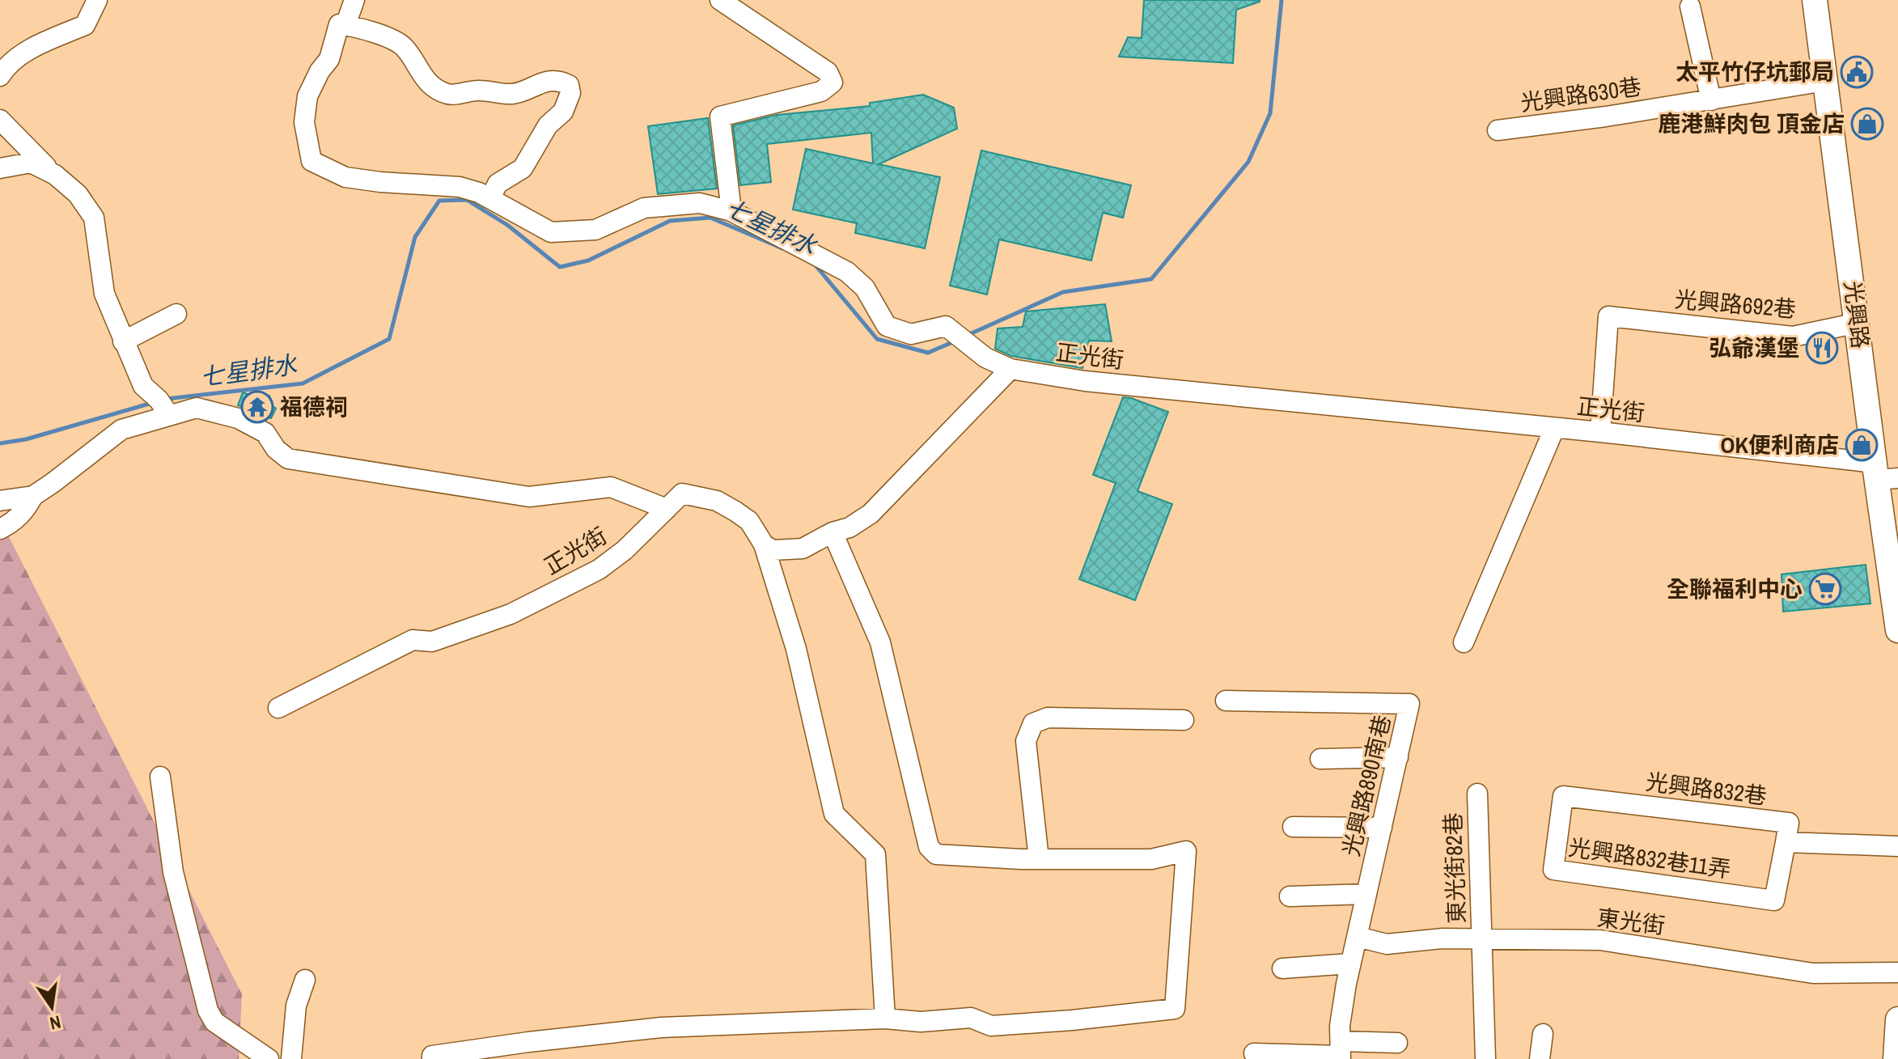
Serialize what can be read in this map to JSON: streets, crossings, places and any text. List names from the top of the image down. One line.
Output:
{"streets":{"main road":["光興路"],"street":["光興路630巷","光興路692巷","正光街","光興路890南巷","光興路832巷","光興路832巷11弄","東光街82巷","東光街"]},"crossings":[["光興路630巷","光興路"],["光興路692巷","光興路"],["光興路692巷","正光街"],["光興路","正光街"],["光興路890南巷","東光街"],["光興路832巷","光興路832巷11弄"],["東光街82巷","東光街"]],"water":["七星排水"],"places":{"public building":["太平竹仔坑郵局"],"shop":["鹿港鮮肉包 頂金店","OK便利商店"],"restaurant":["弘爺漢堡"],"temple":["福德祠"],"supermarket":["全聯福利中心"]},"north":"bottom"}
